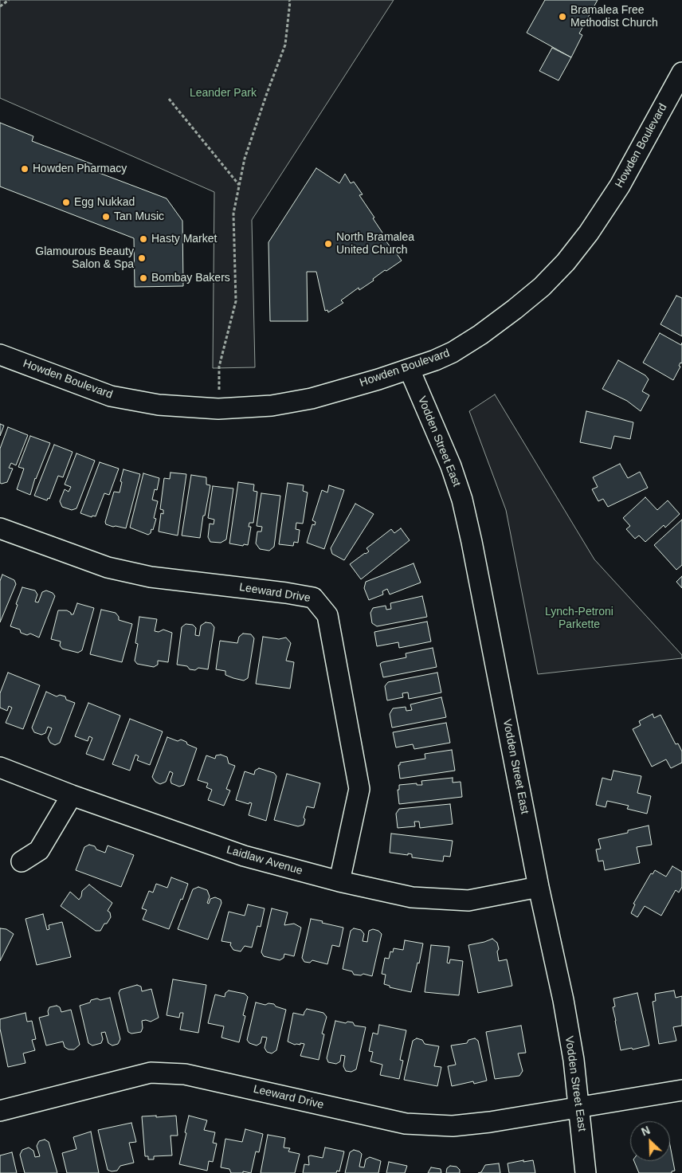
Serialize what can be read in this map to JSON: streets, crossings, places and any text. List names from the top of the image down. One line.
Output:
{"streets":{"street":["Howden Boulevard","Vodden Street East","Leeward Drive","Laidlaw Avenue"]},"crossings":[["Howden Boulevard","Vodden Street East"],["Vodden Street East","Leeward Drive"],["Vodden Street East","Laidlaw Avenue"],["Leeward Drive","Laidlaw Avenue"]],"parks":["Leander Park","Lynch-Petroni Parkette"],"places":["Bramalea Free Methodist Church","Howden Pharmacy","Egg Nukkad","Tan Music","Hasty Market","North Bramalea United Church","Glamourous Beauty Salon & Spa","Bombay Bakers"],"north":"top left"}
